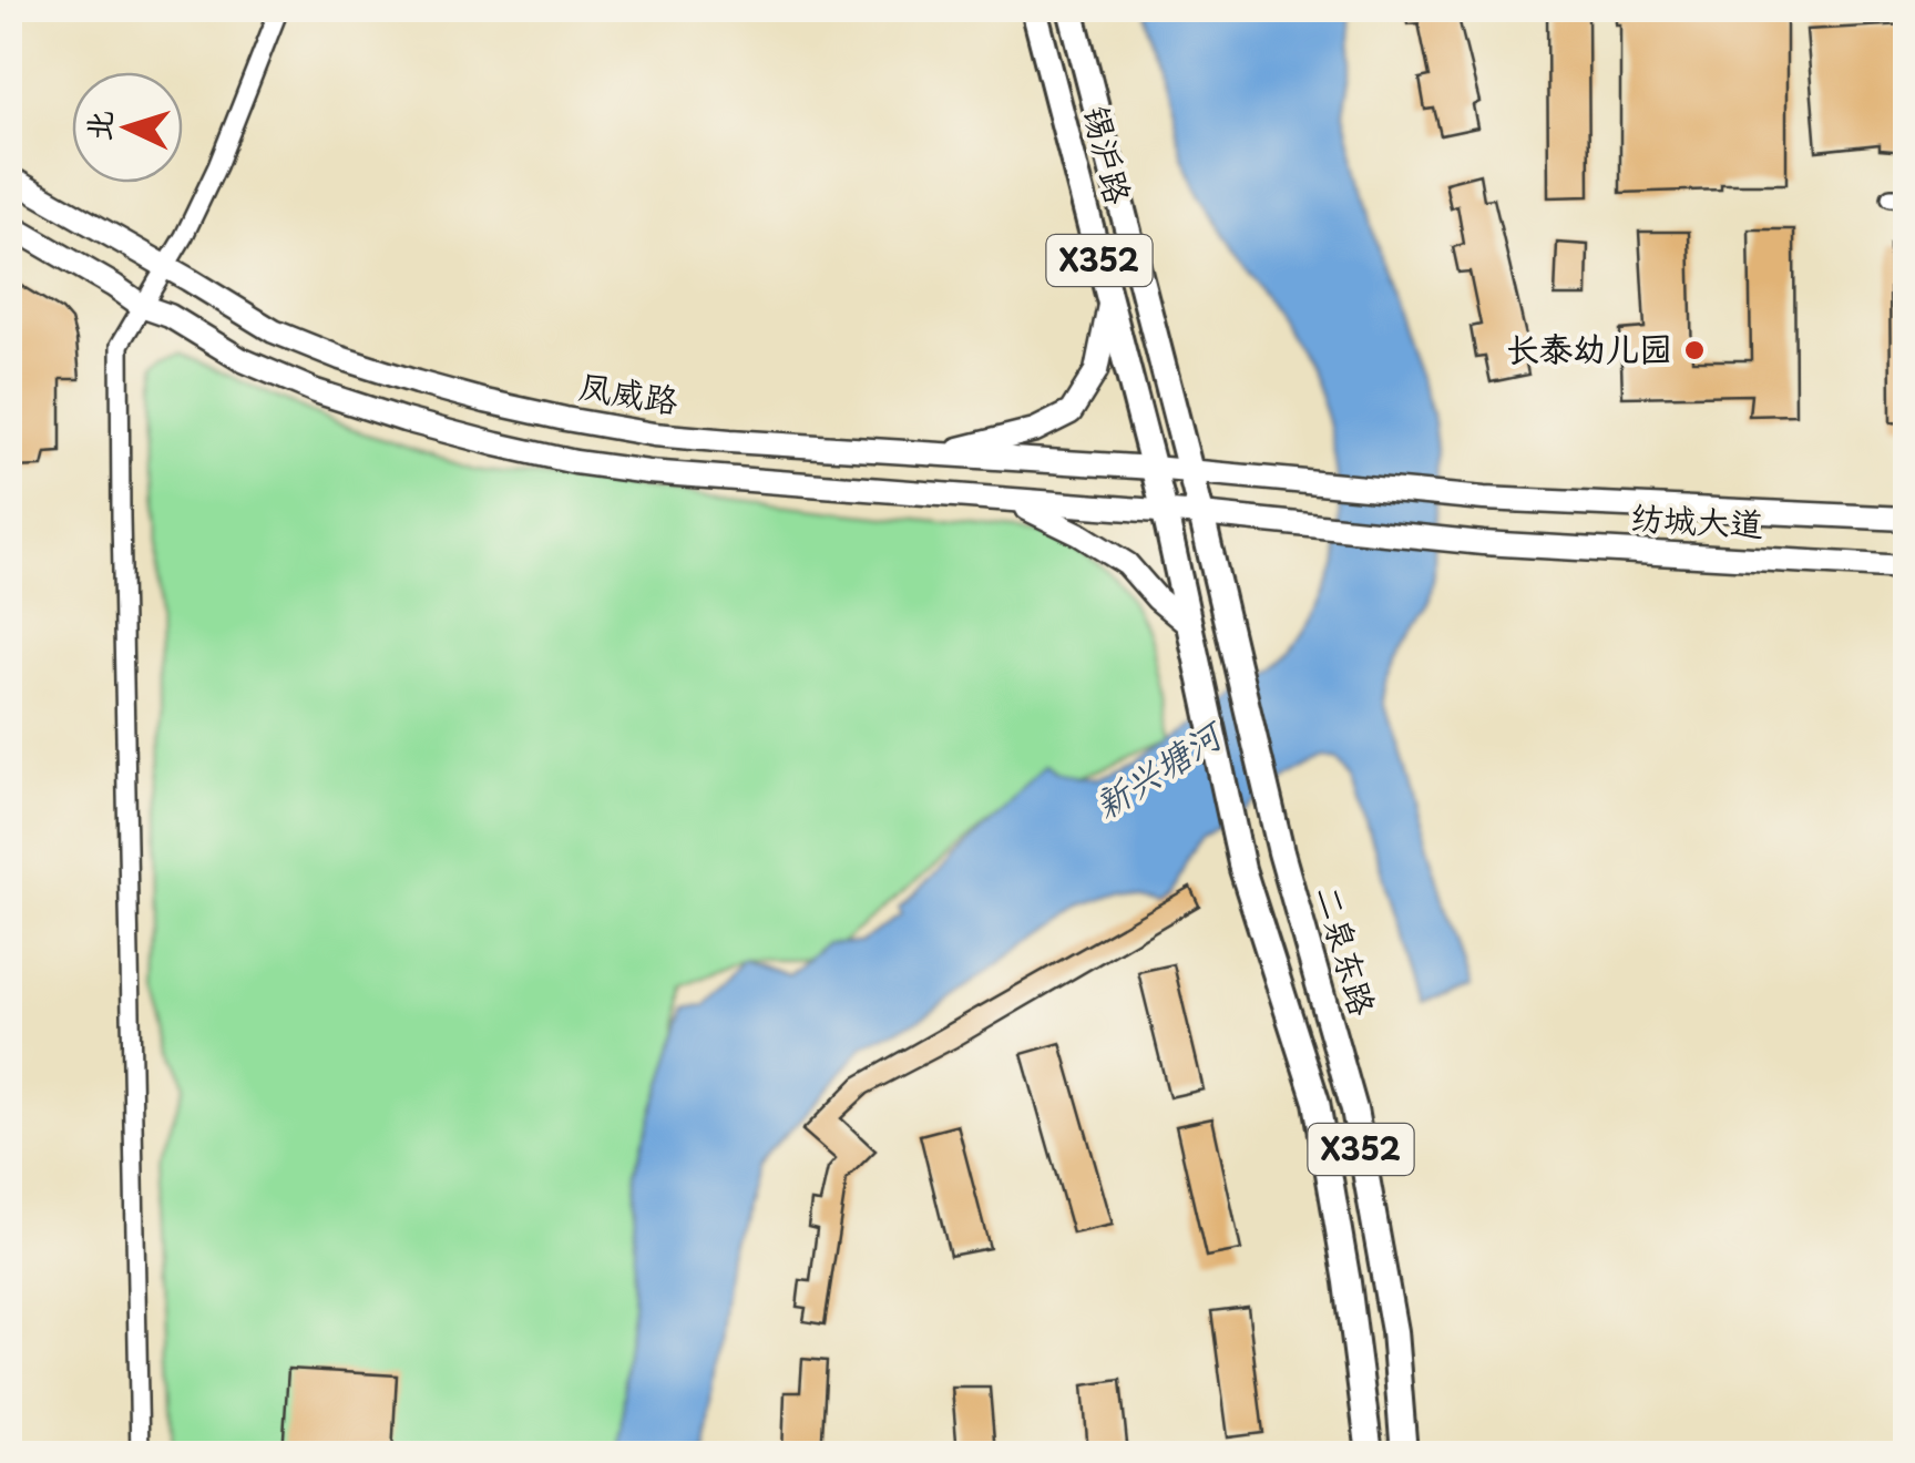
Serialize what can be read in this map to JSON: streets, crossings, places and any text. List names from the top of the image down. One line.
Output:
{"streets":{"main road":["锡沪路","X352","凤威路","纺城大道","二泉东路"]},"crossings":[["锡沪路","X352"],["锡沪路","凤威路"],["锡沪路","二泉东路"],["凤威路","纺城大道"],["凤威路","二泉东路"],["纺城大道","二泉东路"]],"water":["新兴塘河"],"places":["长泰幼儿园"],"north":"left"}
